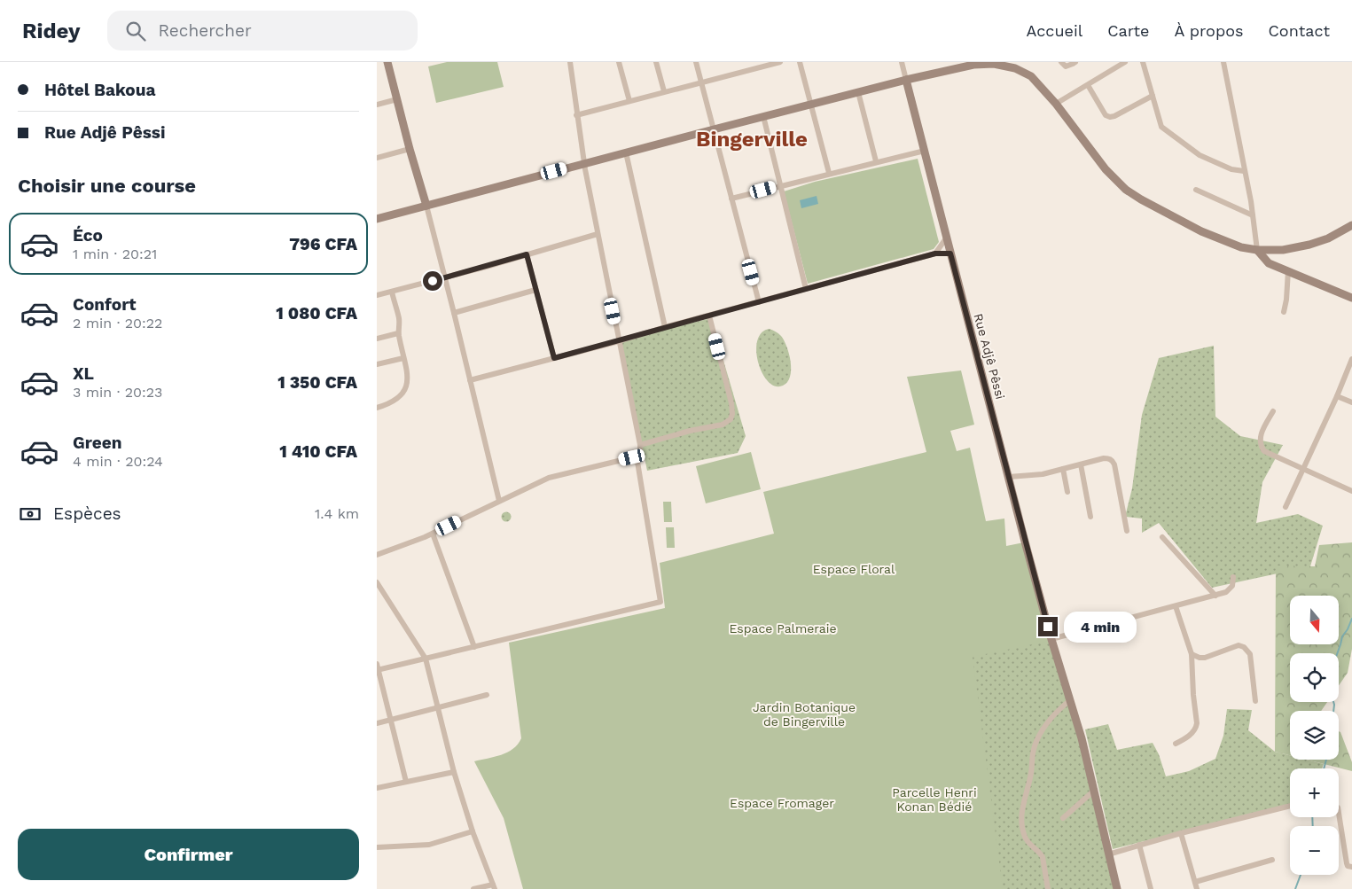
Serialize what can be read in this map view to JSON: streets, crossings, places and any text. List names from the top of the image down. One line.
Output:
{"streets":{"street":["Rue Adjê Pêssi"]},"districts":["Bingerville"],"parks":["Espace Floral","Espace Palmeraie","Jardin Botanique de Bingerville","Parcelle Henri Konan Bédié","Espace Fromager"],"north":"bottom","page":{"header":"Ridey","search":"Rechercher","nav":["Accueil","Carte","À propos","Contact"],"banner":["Hôtel Bakoua","Rue Adjê Pêssi"],"heading":"Choisir une course","list":[{"name":"Éco","note":"1 min · 20:21","value":"796 CFA"},{"name":"Confort","note":"2 min · 20:22","value":"1 080 CFA"},{"name":"XL","note":"3 min · 20:23","value":"1 350 CFA"},{"name":"Green","note":"4 min · 20:24","value":"1 410 CFA"}],"pay":["Espèces","1.4 km"],"map_buttons":["+","−"],"bubble":"4 min","buttons":"Confirmer"}}
